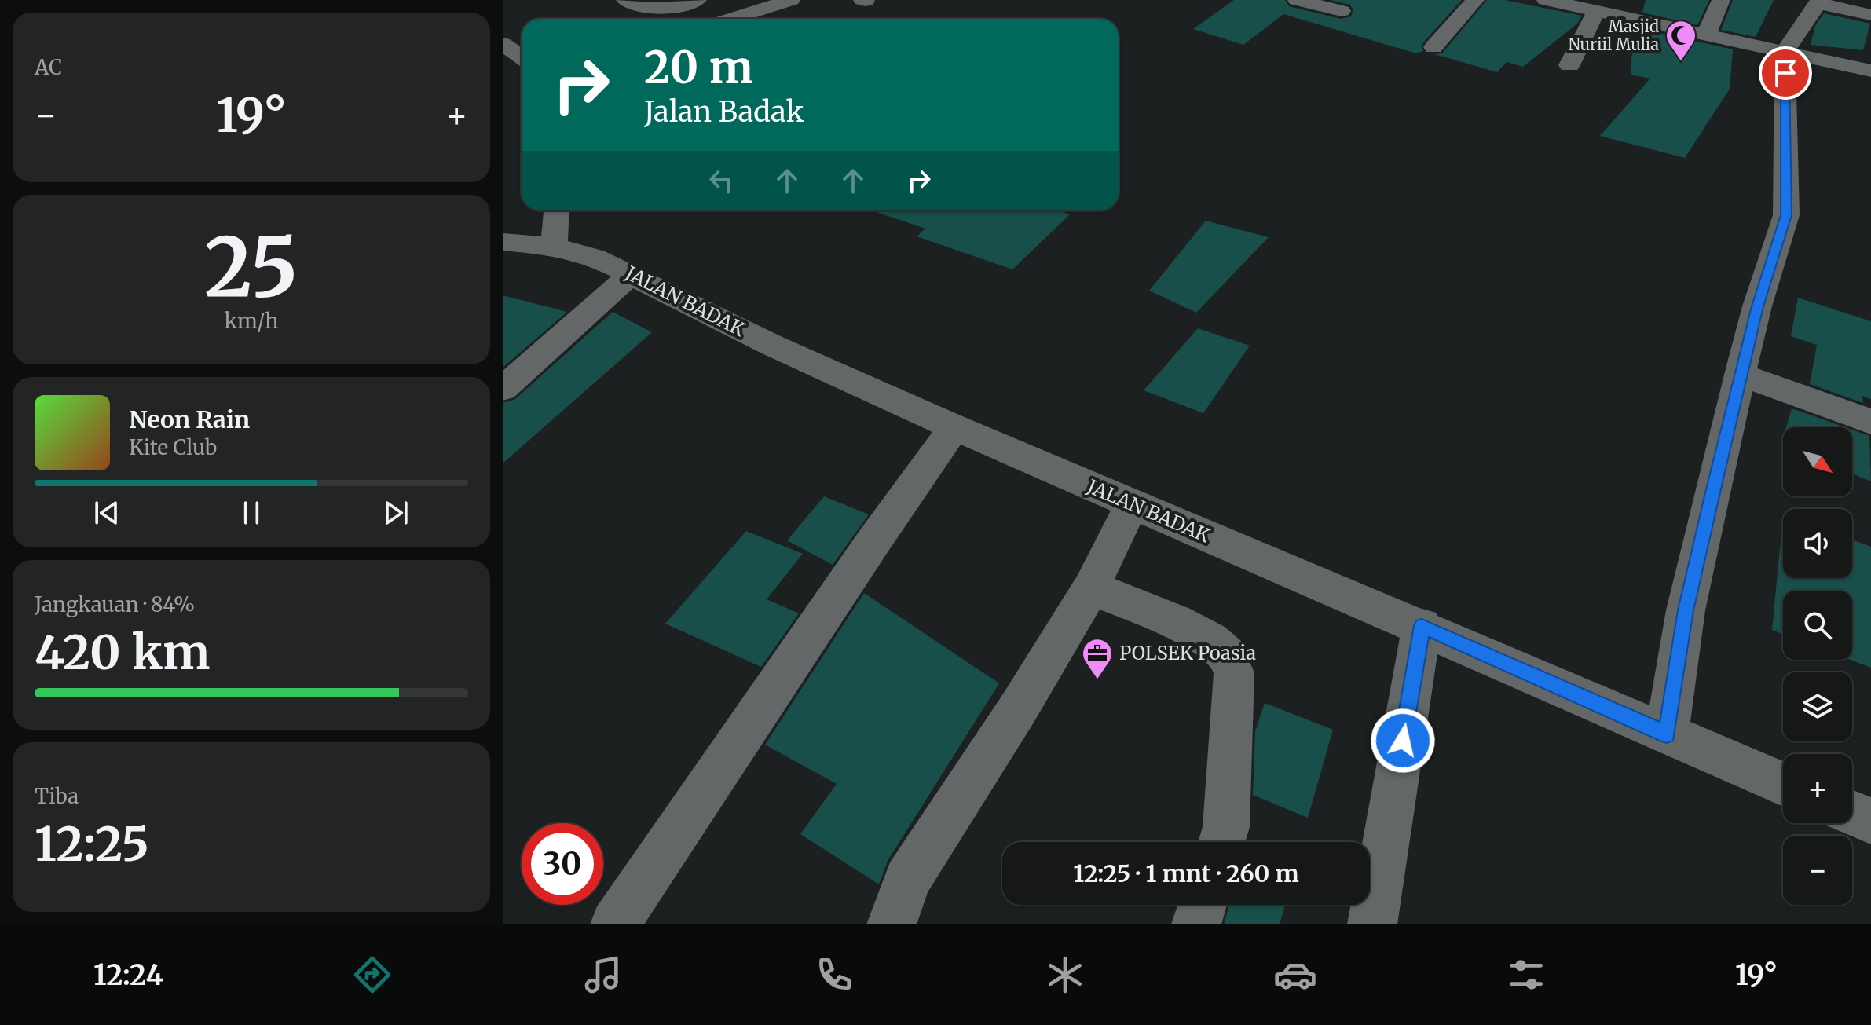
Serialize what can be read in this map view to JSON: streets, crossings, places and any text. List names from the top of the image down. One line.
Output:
{"streets":{"street":["JALAN BADAK"]},"places":{"mosque":["Masjid Nuriil Mulia"],"office":["POLSEK Poasia"]},"north":"bottom right","page":{"tile":["AC",["25","km/h"],["Jangkauan · 84%","420 km"],["Tiba","12:25"]],"turn":["20 m","Jalan Badak"],"heat":["−","19°","+"],"song":["Neon Rain","Kite Club"],"map_buttons":["+","−"],"limit":"30","trip":"12:25 · 1 mnt · 260 m","tabs":["12:24","19°"]}}
